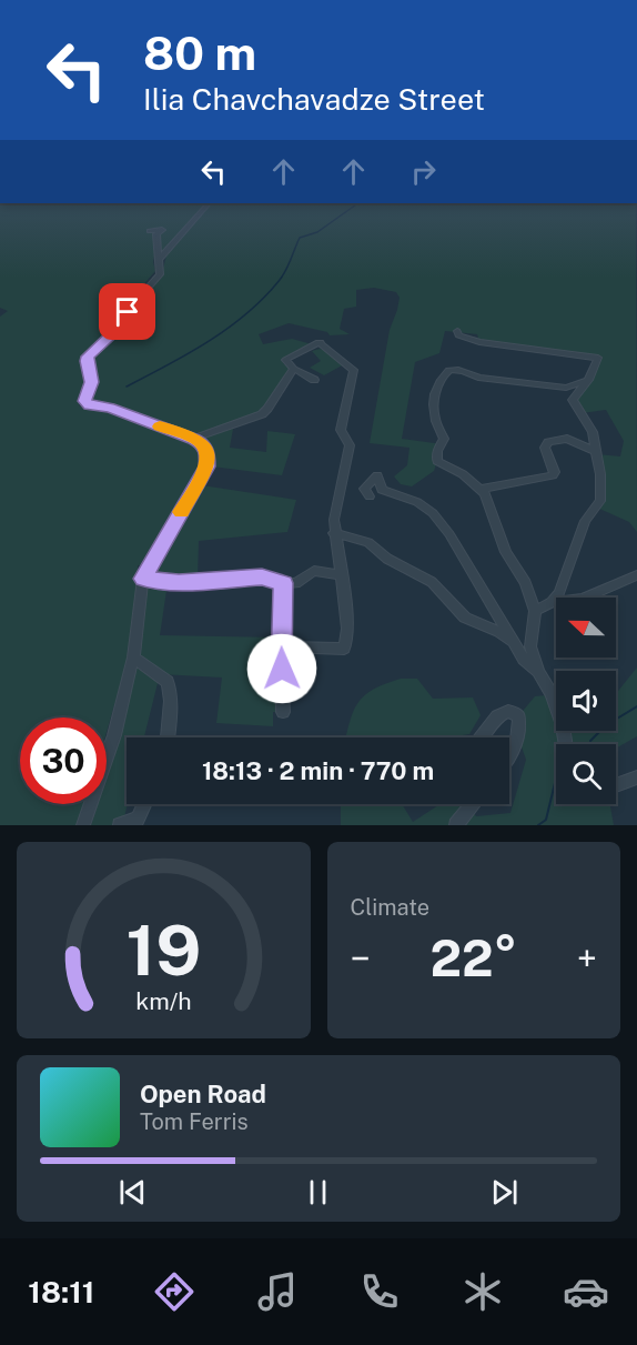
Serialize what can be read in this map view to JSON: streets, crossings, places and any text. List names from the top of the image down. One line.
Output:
{"north":"left","page":{"turn":["80 m","Ilia Chavchavadze Street"],"limit":"30","trip":"18:13 · 2 min · 770 m","tile":"Climate","heat":["−","22°","+"],"song":["Open Road","Tom Ferris"],"tabs":"18:11","gauge":["19","km/h"]}}
